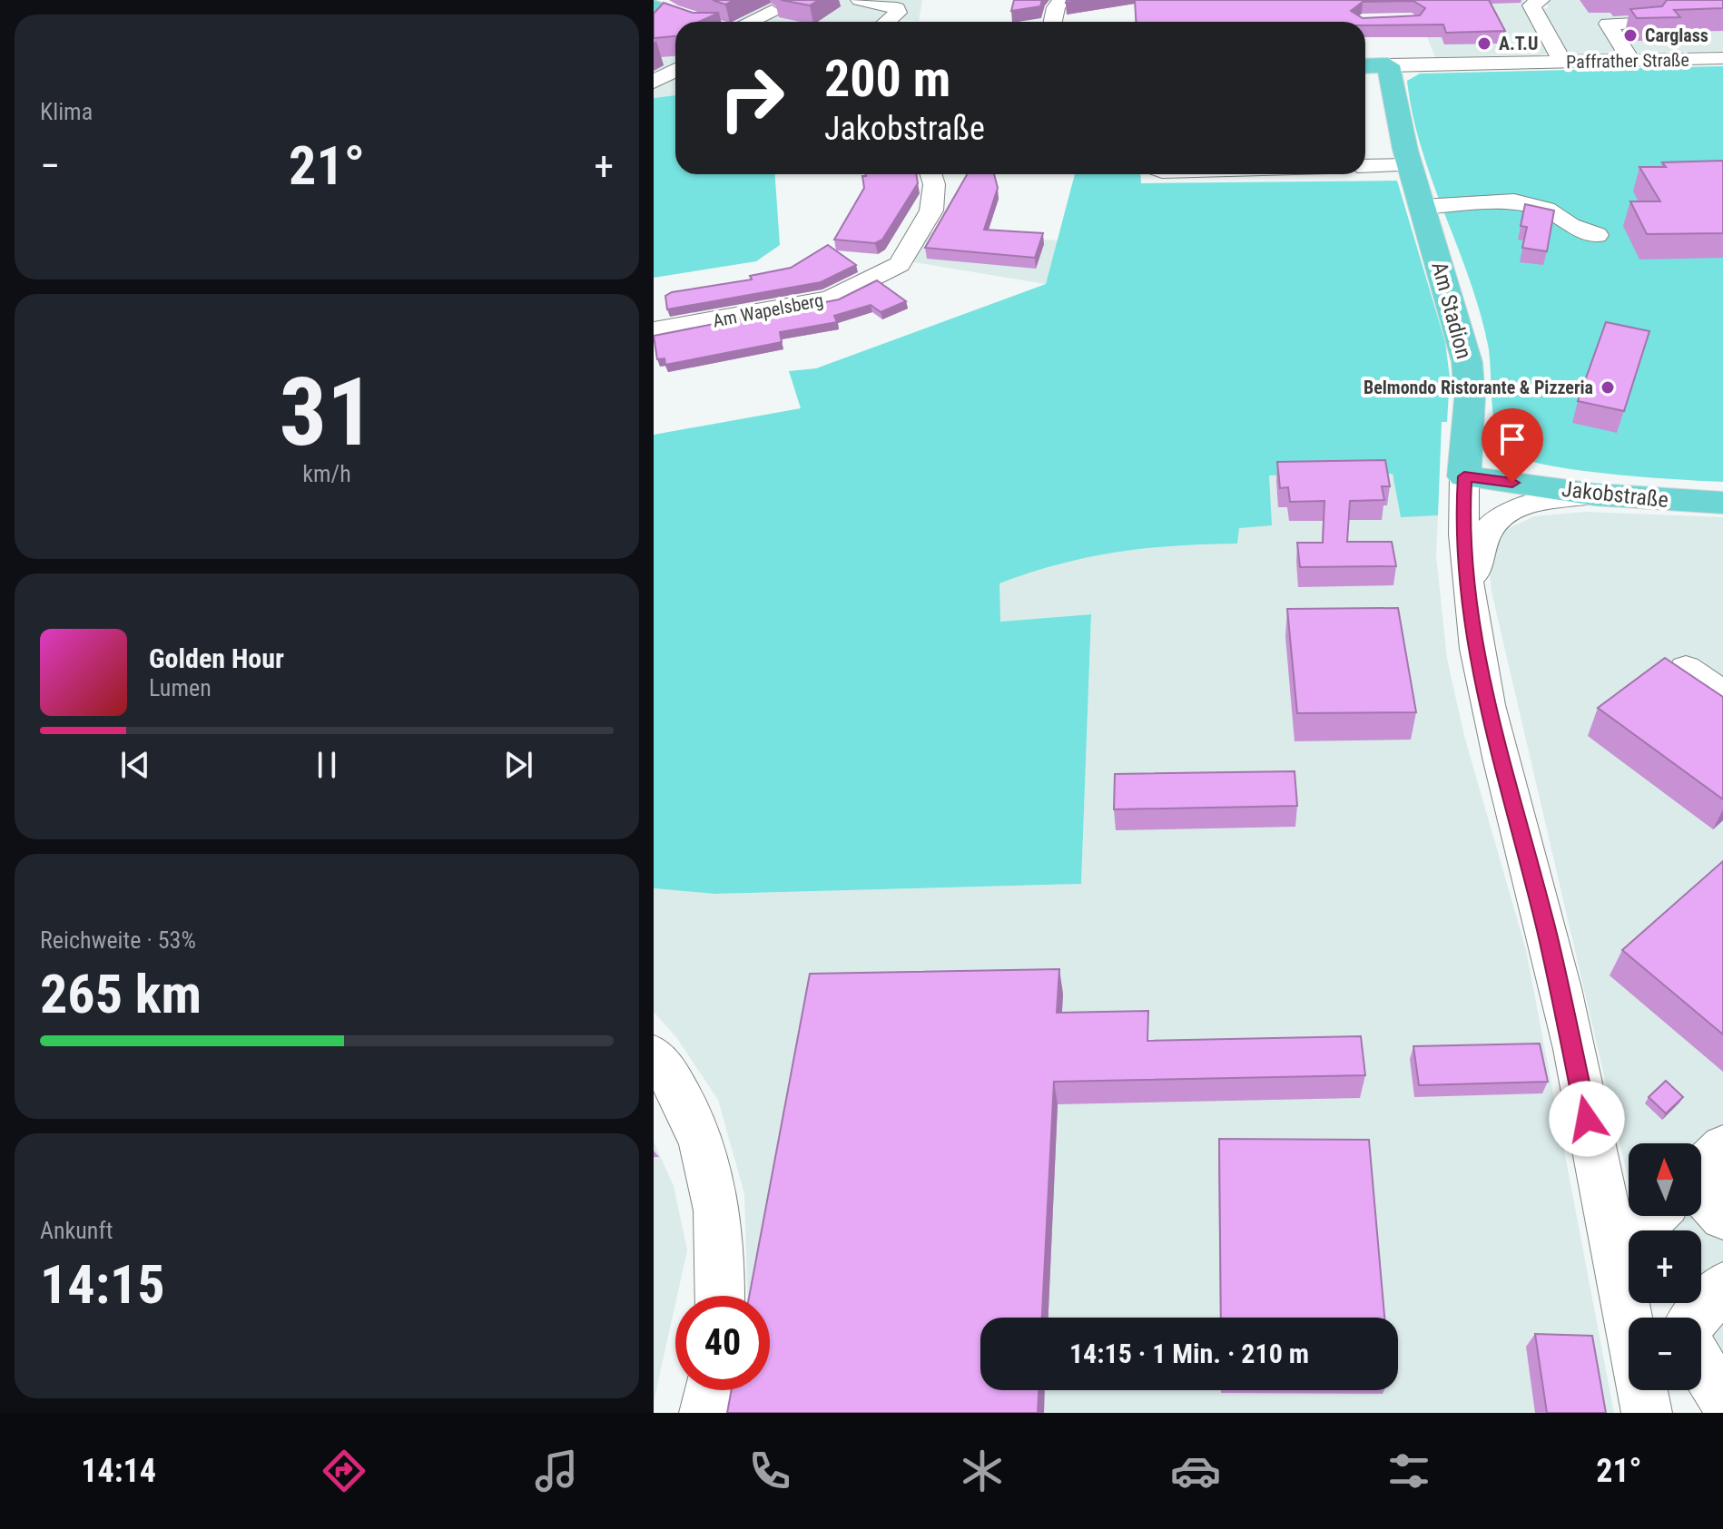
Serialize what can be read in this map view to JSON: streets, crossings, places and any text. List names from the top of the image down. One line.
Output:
{"streets":{"main road":["Am Stadion","Jakobstraße"],"street":["Paffrather Straße","Am Wapelsberg"]},"crossings":[["Paffrather Straße","Am Stadion"],["Am Stadion","Jakobstraße"]],"places":["Carglass","A.T.U","Belmondo Ristorante & Pizzeria"],"north":"top","page":{"tile":["Klima",["31","km/h"],["Reichweite · 53%","265 km"],["Ankunft","14:15"]],"turn":["200 m","Jakobstraße"],"heat":["−","21°","+"],"song":["Golden Hour","Lumen"],"map_buttons":["+","−"],"limit":"40","trip":"14:15 · 1 Min. · 210 m","tabs":["14:14","21°"]}}
